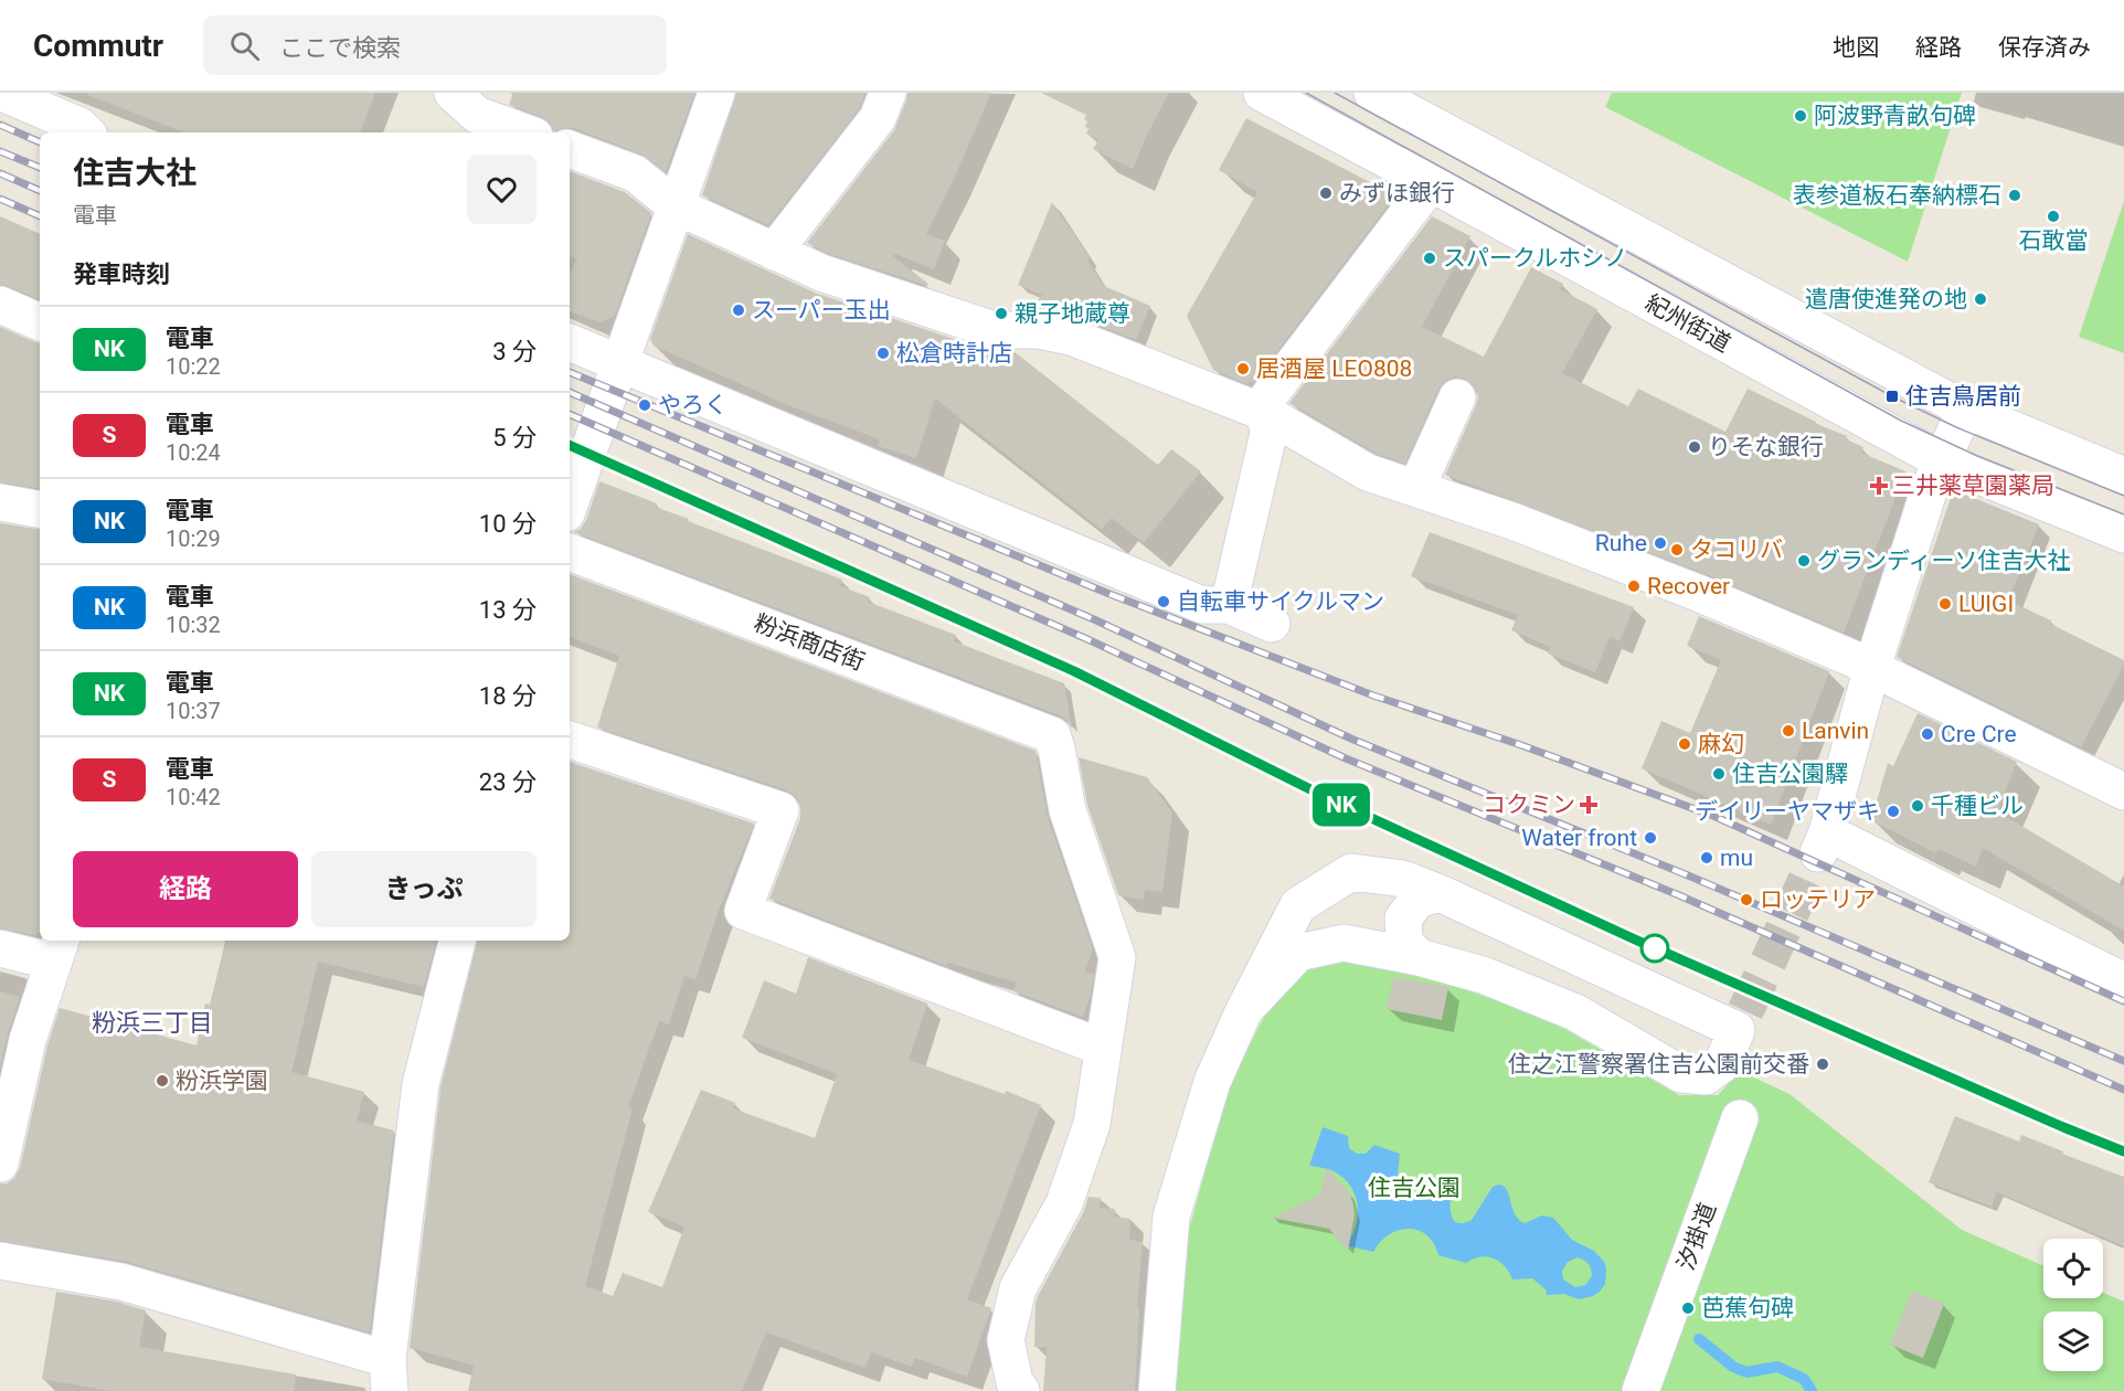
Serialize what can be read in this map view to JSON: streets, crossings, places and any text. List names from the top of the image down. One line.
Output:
{"streets":{"street":["紀州街道","粉浜商店街","汐掛道"]},"districts":["粉浜三丁目"],"parks":["住吉公園"],"places":{"other":["阿波野青畝句碑","みずほ銀行","表参道板石奉納標石","石敢當","スパークルホシノ","遣唐使進発の地","スーパー玉出","親子地蔵尊","松倉時計店","居酒屋 LEO808","やろく","りそな銀行","Ruhe","タコリバ","グランディーソ住吉大社","Recover","自転車サイクルマン","LUIGI","Lanvin","Cre Cre","麻幻","住吉公園驛","千種ビル","デイリーヤマザキ","Water front","mu","ロッテリア","住之江警察署住吉公園前交番","粉浜学園","芭蕉句碑"],"transit":["住吉鳥居前"],"health":["三井薬草園薬局","コクミン"]},"page":{"header":"Commutr","search":"ここで検索","nav":["地図","経路","保存済み"],"on_map":"NK","heading":[["住吉大社","電車"],"発車時刻"],"list":[{"mark":"NK","name":"電車","note":"10:22","value":"3 分"},{"mark":"S","name":"電車","note":"10:24","value":"5 分"},{"mark":"NK","name":"電車","note":"10:29","value":"10 分"},{"mark":"NK","name":"電車","note":"10:32","value":"13 分"},{"mark":"NK","name":"電車","note":"10:37","value":"18 分"},{"mark":"S","name":"電車","note":"10:42","value":"23 分"}],"buttons":["経路","きっぷ"]}}
